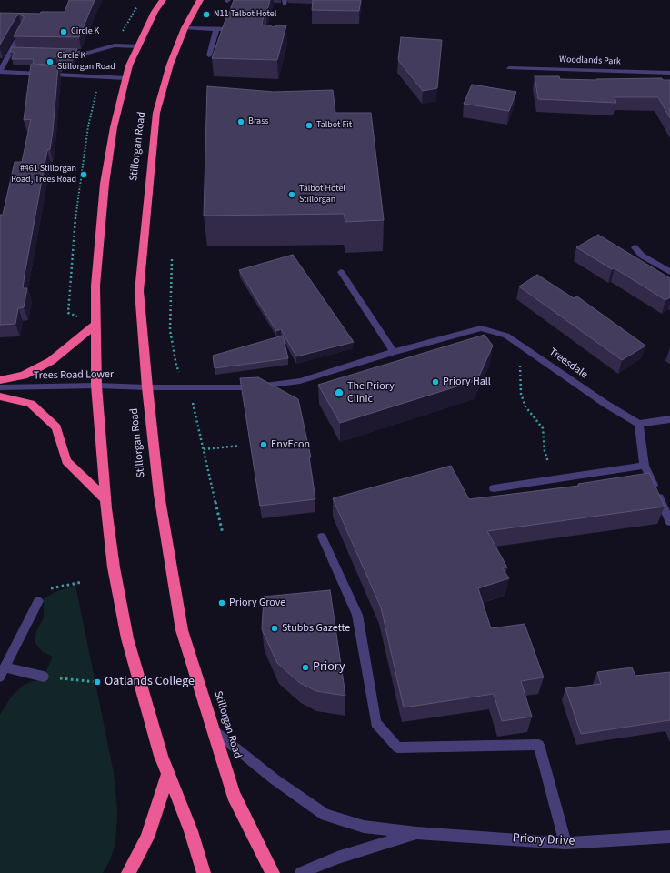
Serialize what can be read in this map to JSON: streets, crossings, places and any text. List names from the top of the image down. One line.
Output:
{"streets":{"highway":["Stillorgan Road"],"street":["Woodlands Park","Treesdale","Trees Road Lower","Priory Drive"]},"crossings":[["Stillorgan Road","Trees Road Lower"],["Stillorgan Road","Priory Drive"]],"places":["N11 Talbot Hotel","Circle K","Circle K Stillorgan Road","Brass","Talbot Fit","#461 Stillorgan Road, Trees Road","Talbot Hotel Stillorgan","Priory Hall","The Priory Clinic","EnvEcon","Priory Grove","Stubbs Gazette","Priory","Oatlands College"]}
